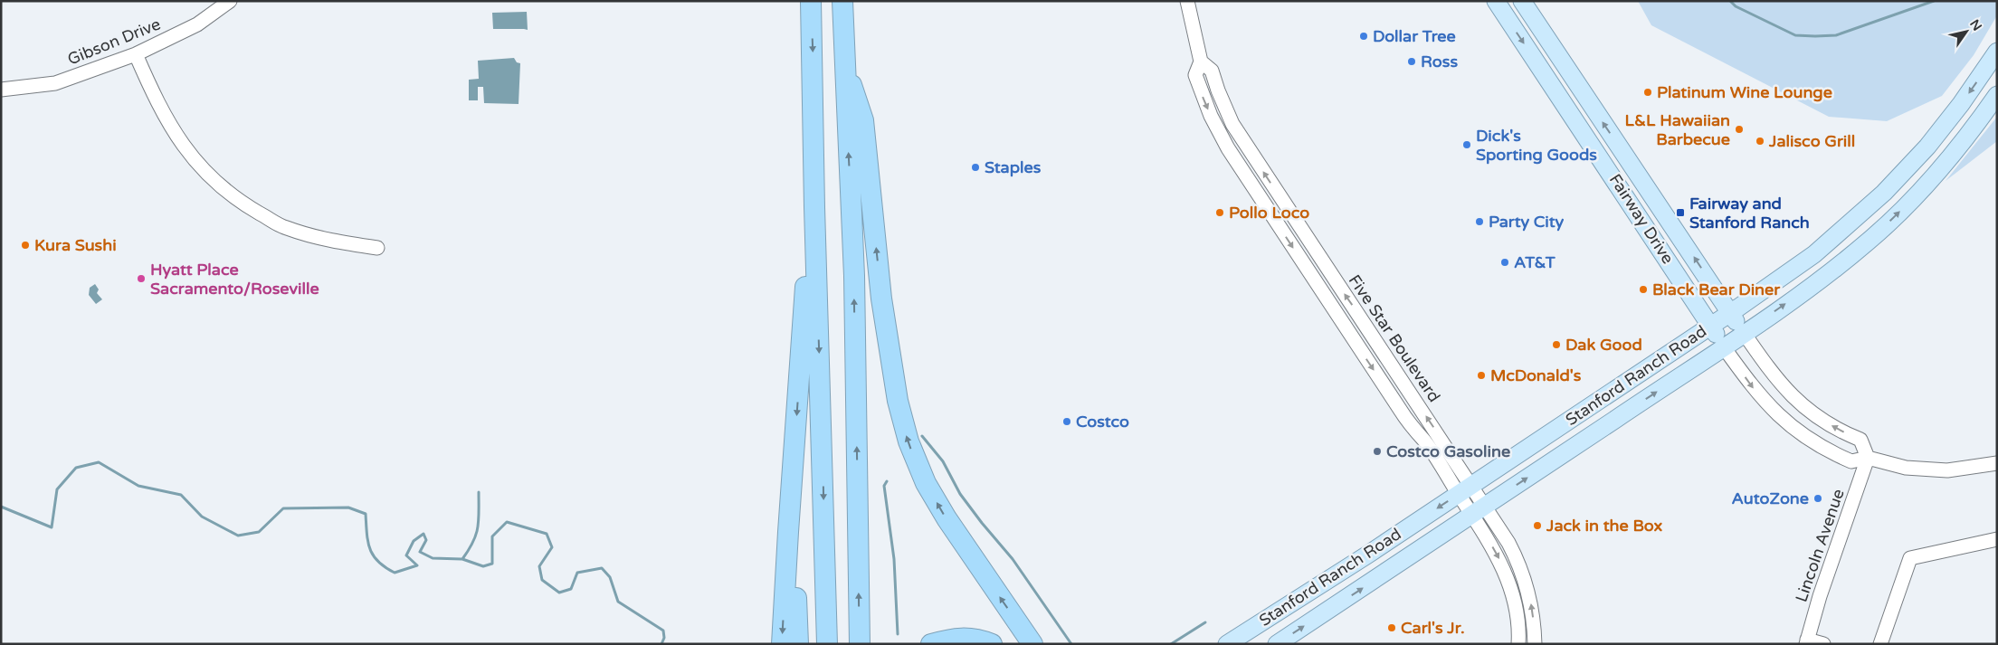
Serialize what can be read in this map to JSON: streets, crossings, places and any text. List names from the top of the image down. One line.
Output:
{"streets":{"main road":["Fairway Drive","Stanford Ranch Road"],"street":["Gibson Drive","Five Star Boulevard","Lincoln Avenue"]},"crossings":[["Fairway Drive","Stanford Ranch Road"],["Fairway Drive","Lincoln Avenue"],["Five Star Boulevard","Stanford Ranch Road"]],"places":{"other":["Dollar Tree","Ross","Platinum Wine Lounge","L&L Hawaiian Barbecue","Jalisco Grill","Dick's Sporting Goods","Staples","Pollo Loco","Party City","Kura Sushi","AT&T","Hyatt Place Sacramento/Roseville","Black Bear Diner","Dak Good","McDonald's","Costco","Costco Gasoline","AutoZone","Jack in the Box","Carl's Jr."],"transit":["Fairway and Stanford Ranch"]},"north":"top right"}
